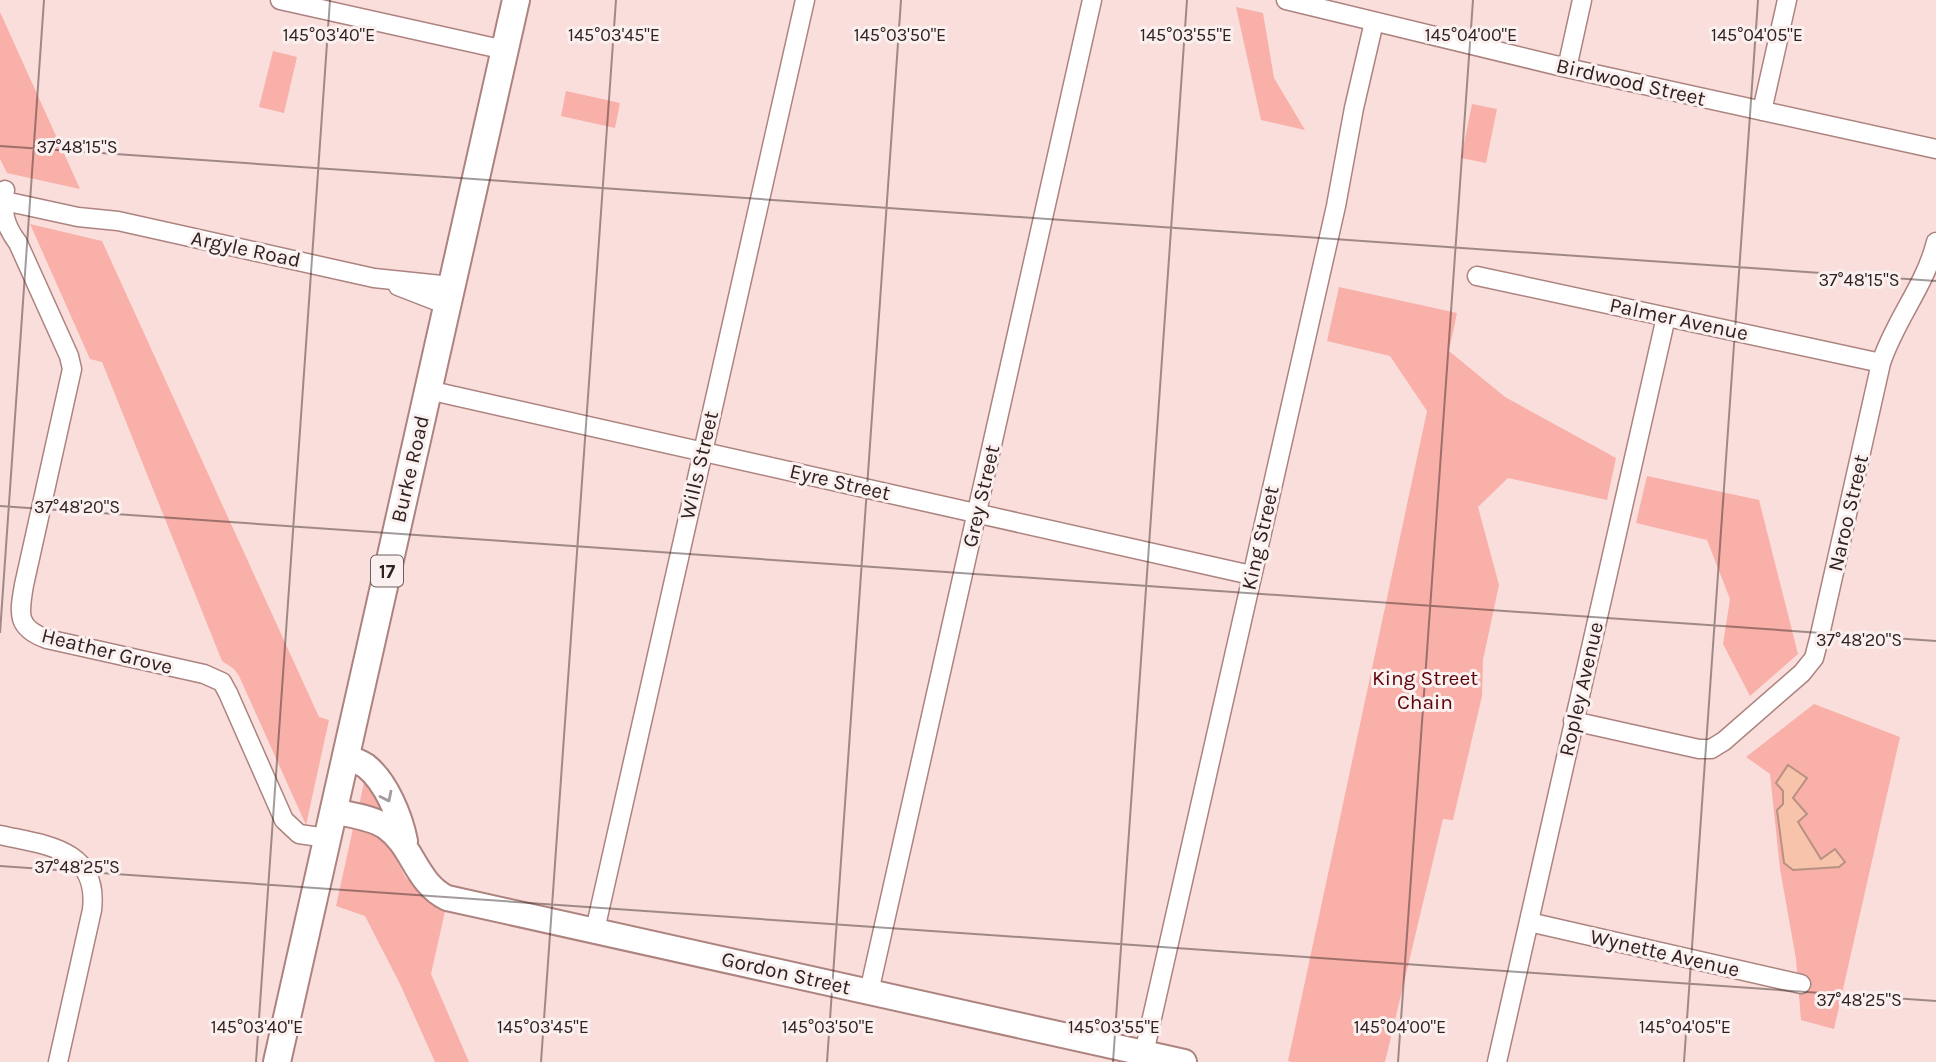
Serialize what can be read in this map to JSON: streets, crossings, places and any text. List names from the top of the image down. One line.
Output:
{"streets":{"main road":["Burke Road","17"],"street":["Birdwood Street","Argyle Road","Palmer Avenue","Wills Street","Eyre Street","Grey Street","Naroo Street","King Street","Heather Grove","Ropley Avenue","Wynette Avenue","Gordon Street"]},"crossings":[["Birdwood Street","King Street"],["Argyle Road","Burke Road"],["Argyle Road","Heather Grove"],["Palmer Avenue","Naroo Street"],["Palmer Avenue","Ropley Avenue"],["Wills Street","Eyre Street"],["Wills Street","Gordon Street"],["Burke Road","Eyre Street"],["Burke Road","Heather Grove"],["Burke Road","Gordon Street"],["Eyre Street","Grey Street"],["Eyre Street","King Street"],["Grey Street","Gordon Street"],["Naroo Street","Ropley Avenue"],["King Street","Gordon Street"],["Ropley Avenue","Wynette Avenue"]],"parks":["King Street Chain"],"coordinates":["145°03'40\"E","145°03'45\"E","145°03'50\"E","145°03'55\"E","145°04'00\"E","145°04'05\"E","37°48'15\"S","37°48'20\"S","37°48'25\"S"]}
